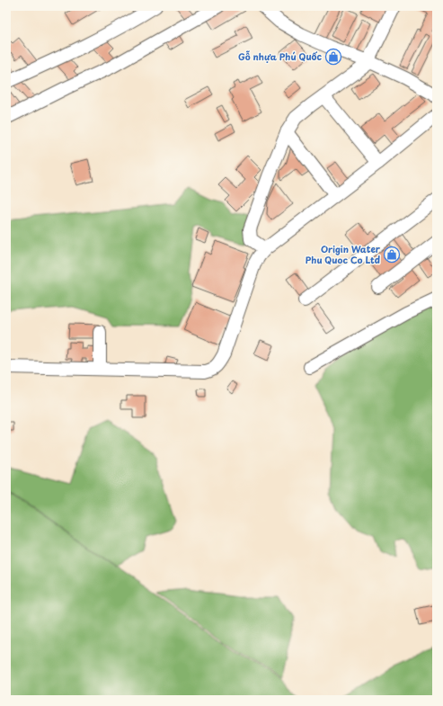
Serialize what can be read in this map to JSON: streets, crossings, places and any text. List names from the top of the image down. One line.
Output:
{"places":{"shop":["Gỗ nhựa Phú Quốc","Origin Water Phu Quoc Co Ltd"]}}
